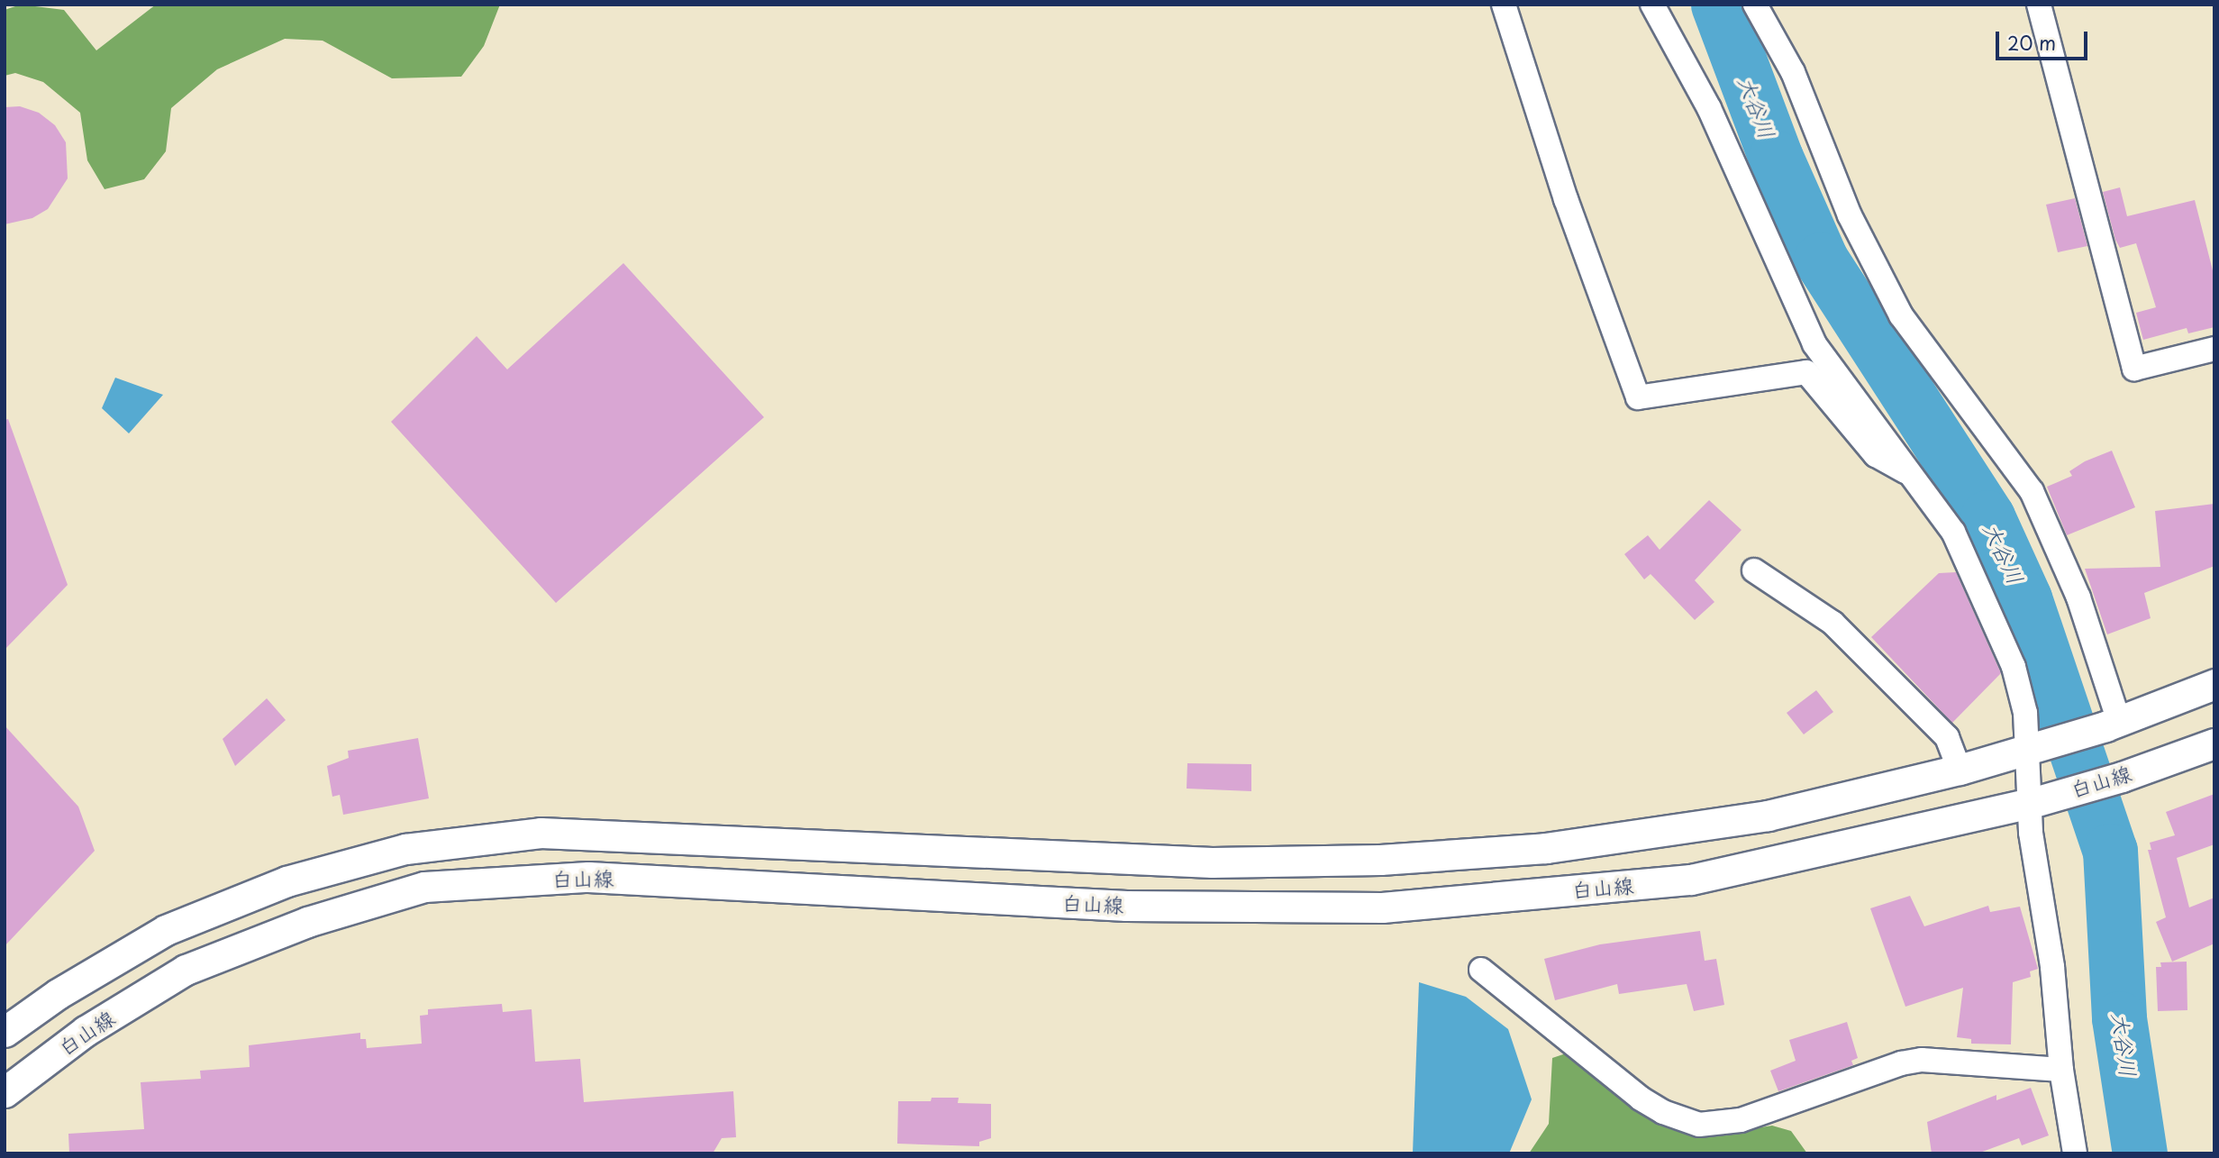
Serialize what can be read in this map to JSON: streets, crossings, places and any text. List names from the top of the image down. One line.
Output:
{"streets":{"street":["白山線"]},"water":["大谷川"],"scale_bar":"20 m"}
